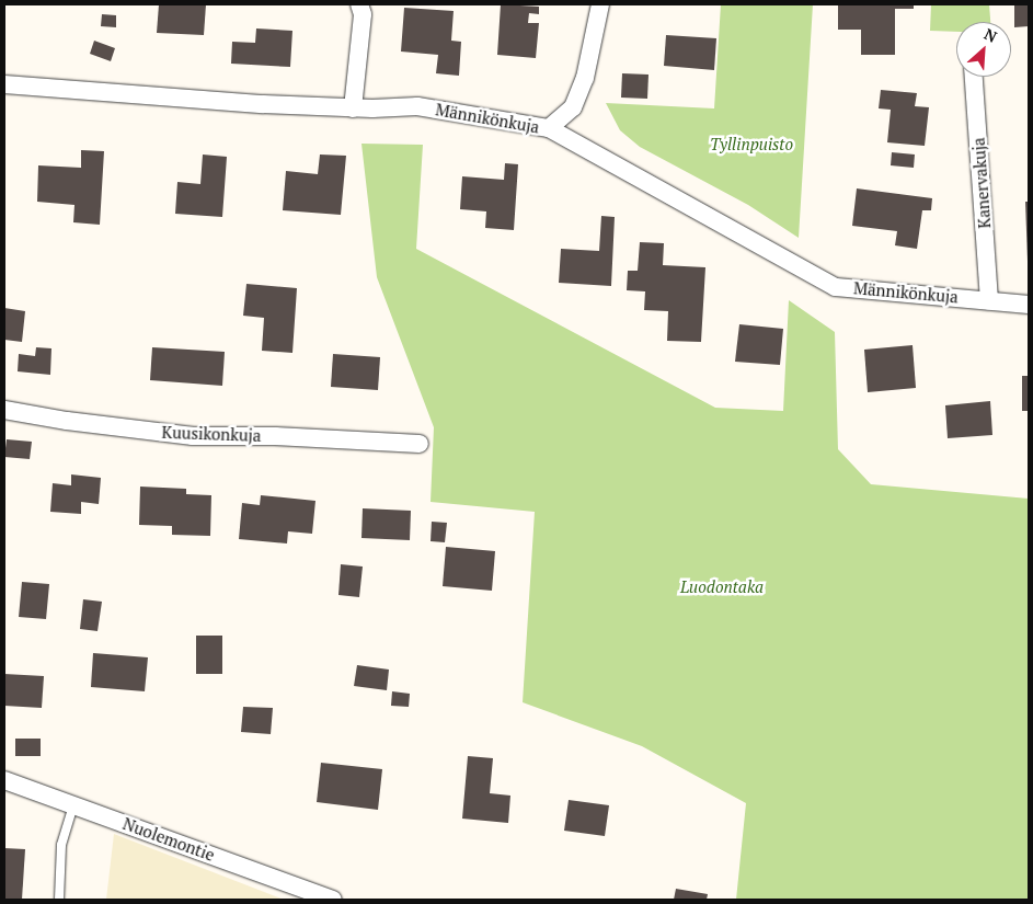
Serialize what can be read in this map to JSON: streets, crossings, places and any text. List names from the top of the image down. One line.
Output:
{"streets":{"street":["Männikönkuja","Kanervakuja","Kuusikonkuja","Nuolemontie"]},"crossings":[["Männikönkuja","Kanervakuja"]],"parks":["Tyllinpuisto","Luodontaka"],"north":"top right"}
